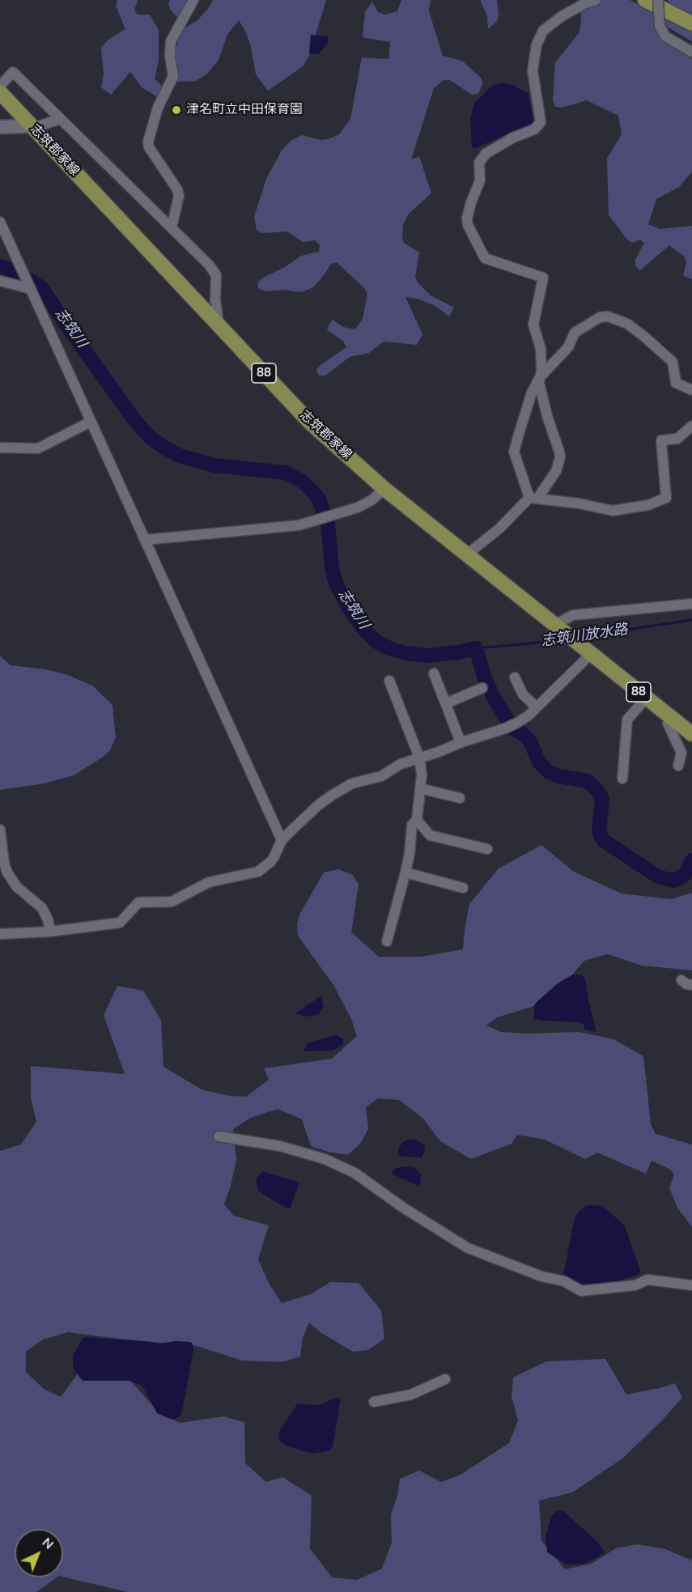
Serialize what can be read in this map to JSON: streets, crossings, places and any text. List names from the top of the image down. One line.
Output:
{"streets":{"main road":["志筑郡家線","88"]},"water":["志筑川","志筑川放水路"],"places":["津名町立中田保育園"],"north":"top right"}
